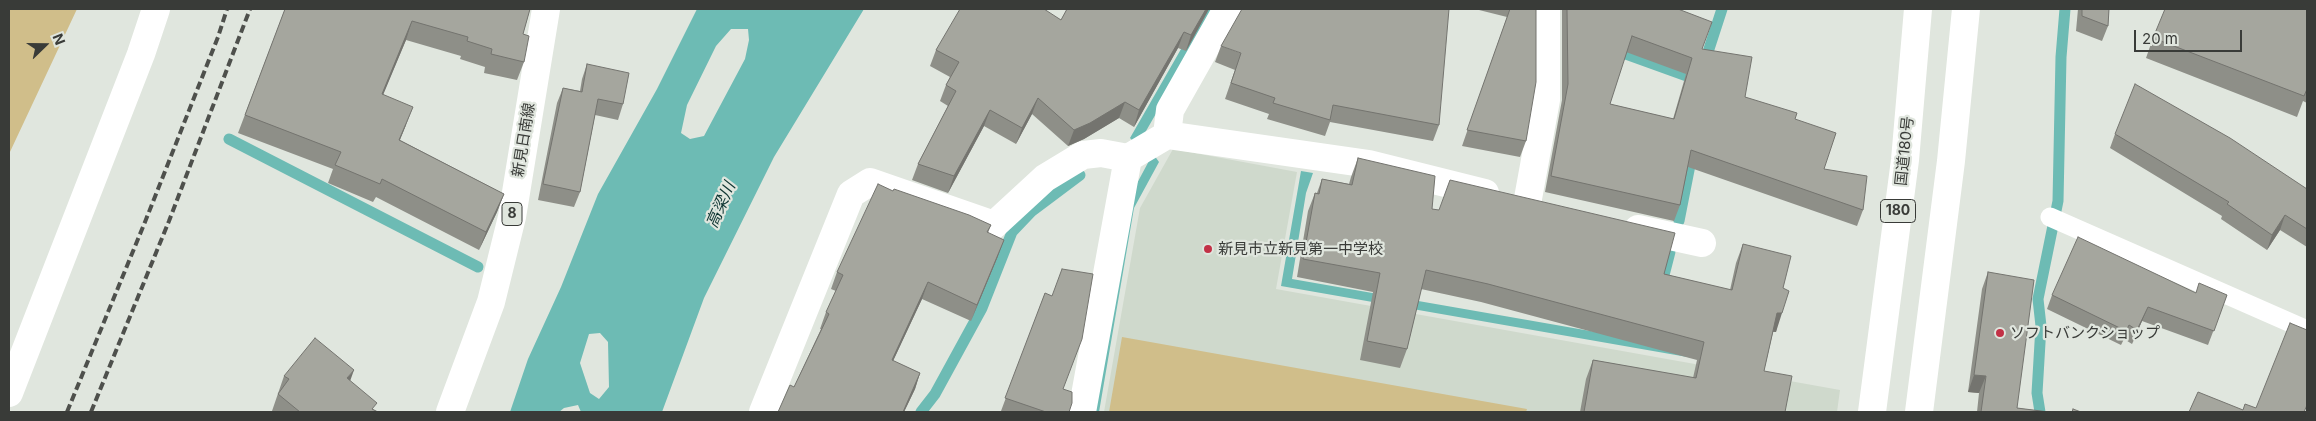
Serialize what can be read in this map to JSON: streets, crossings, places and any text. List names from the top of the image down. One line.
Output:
{"streets":{"main road":["新見日南線","国道180号","180","8"]},"water":["高梁川"],"places":["新見市立新見第一中学校","ソフトバンクショップ"],"scale_bar":"20 m","north":"right"}
